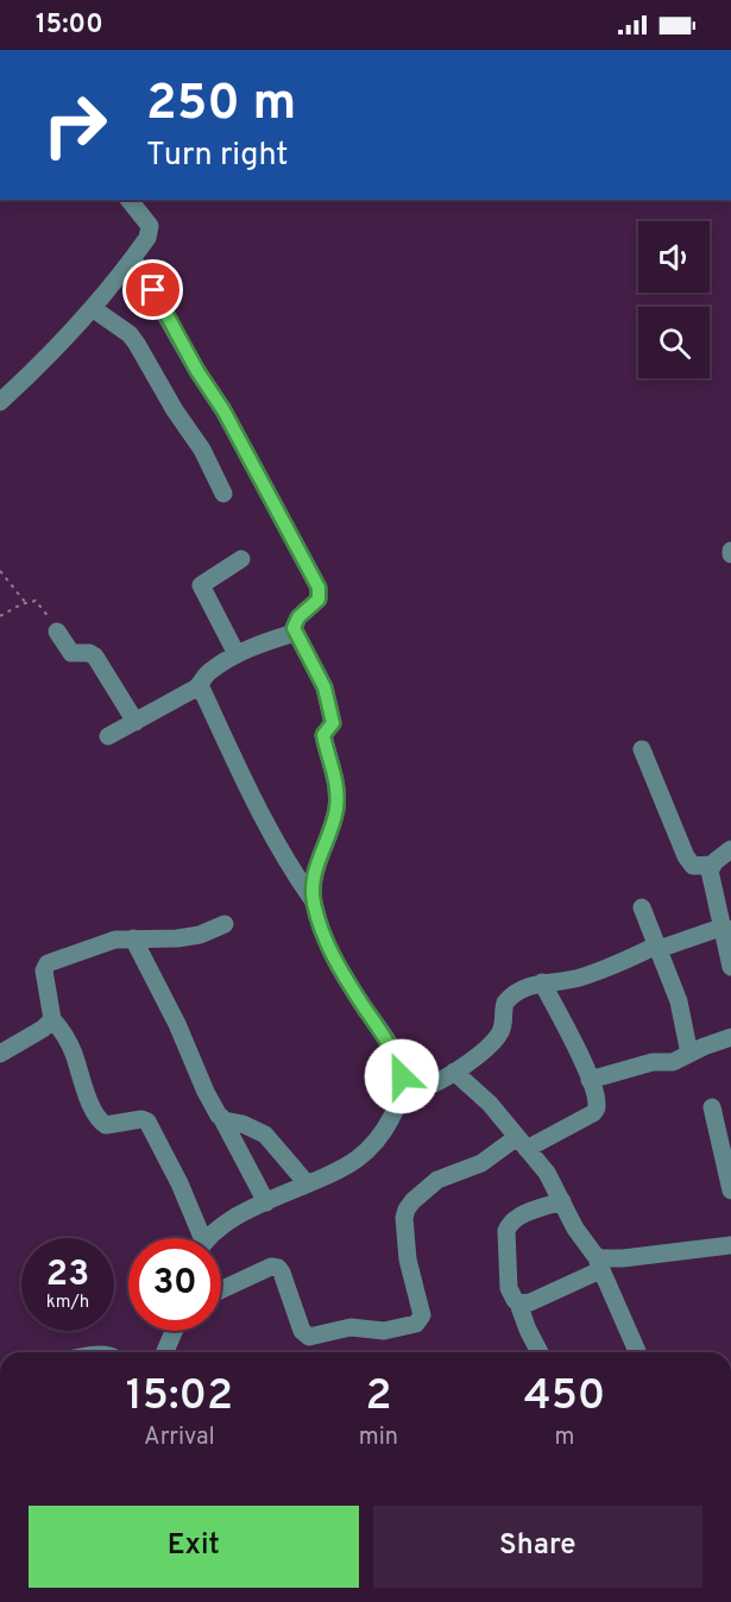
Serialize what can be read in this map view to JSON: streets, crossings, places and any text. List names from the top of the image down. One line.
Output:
{"page":{"status":"15:00","turn":["250 m","Turn right"],"speed":"23 km/h","limit":"30","eta":["15:02","Arrival","2","min","450","m"],"buttons":["Exit","Share"]}}
